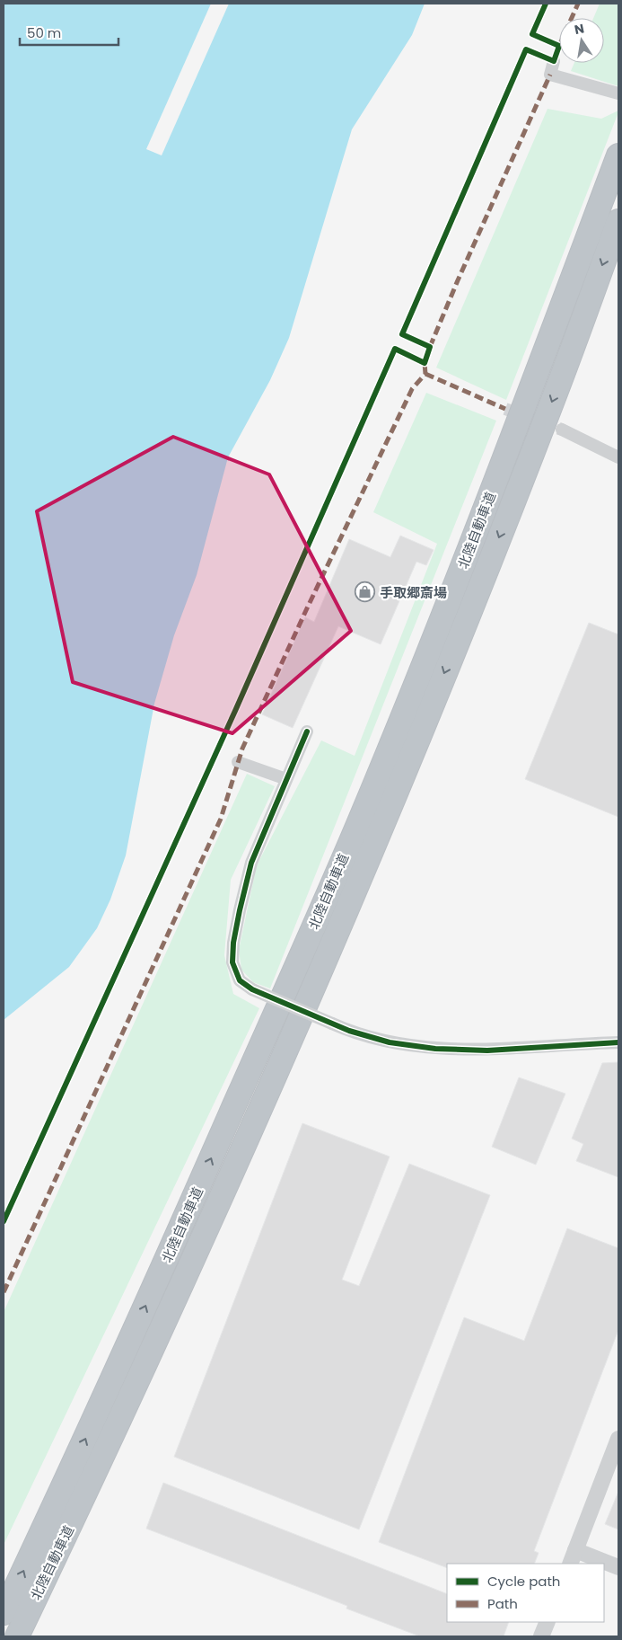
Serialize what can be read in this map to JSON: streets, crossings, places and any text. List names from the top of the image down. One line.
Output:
{"streets":{"highway":["北陸自動車道"]},"places":{"shop":["手取郷斎場"]},"legend":["Cycle path","Path"],"scale_bar":"50 m","north":"top"}
